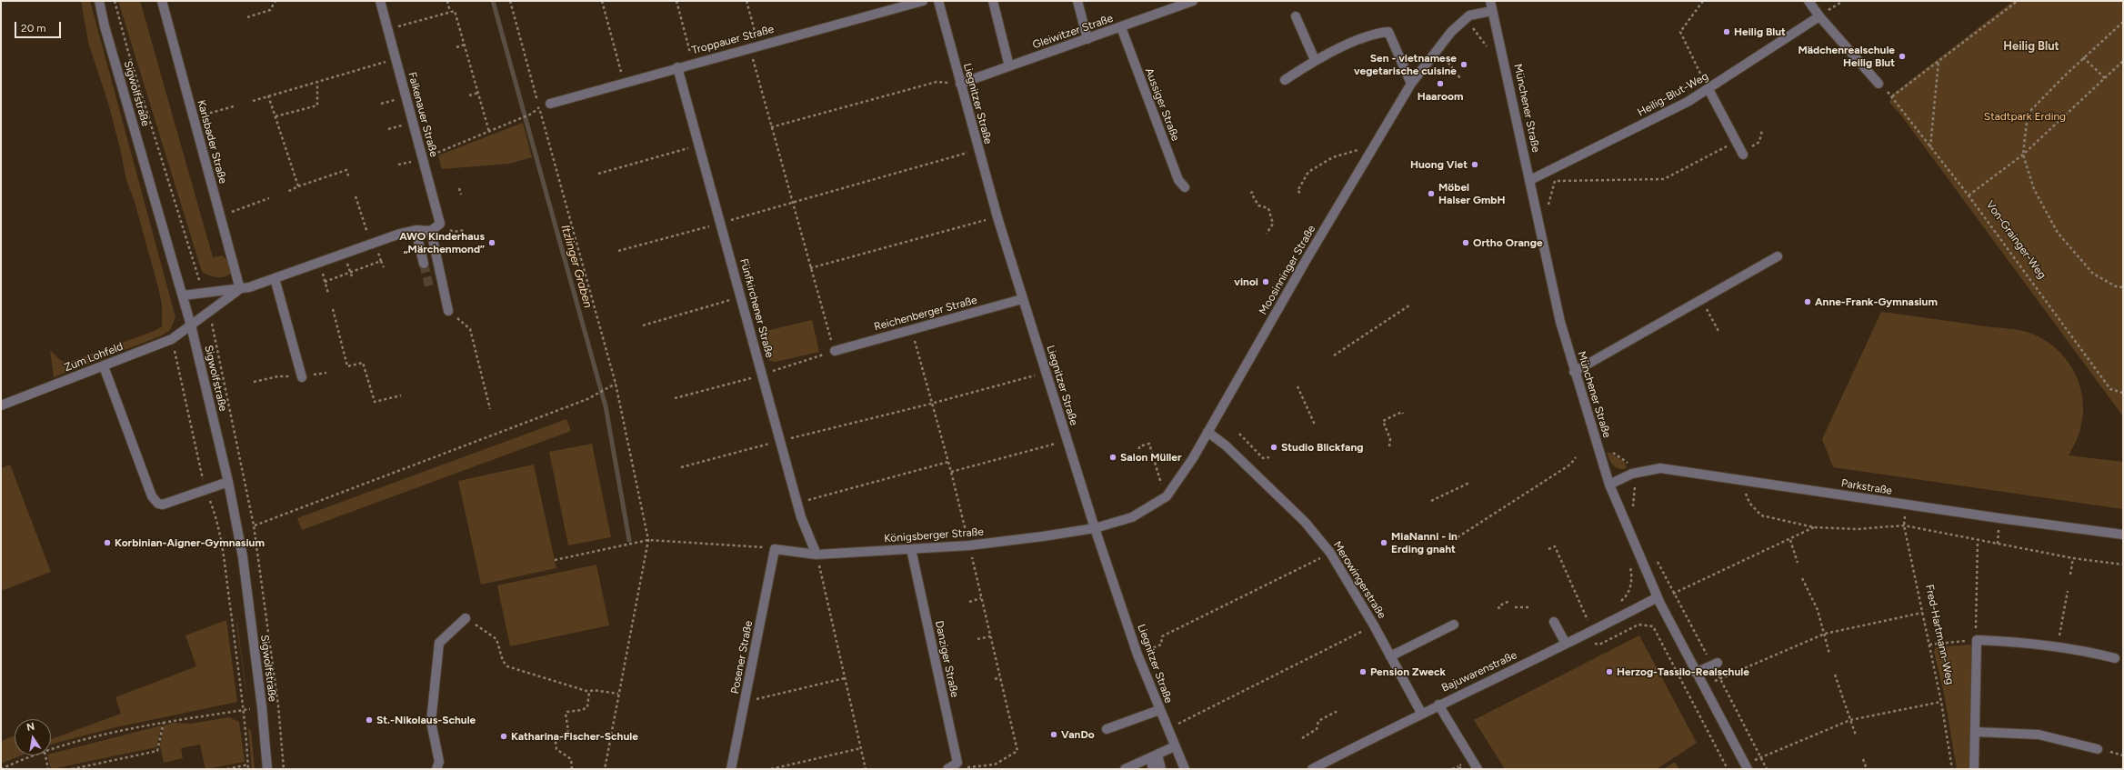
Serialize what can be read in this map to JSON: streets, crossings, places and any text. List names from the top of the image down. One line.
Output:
{"streets":{"street":["Gleiwitzer Straße","Troppauer Straße","Sigwolfstraße","Heilig-Blut-Weg","Liegnitzer Straße","Aussiger Straße","Münchener Straße","Falkenauer Straße","Karlsbader Straße","Moosinninger Straße","Fünfkirchener Straße","Reichenberger Straße","Zum Lohfeld","Parkstraße","Königsberger Straße","Merowingerstraße","Posener Straße","Danziger Straße","Bajuwarenstraße"],"path":["Von-Grainger-Weg","Fred-Hartmann-Weg"]},"crossings":[["Gleiwitzer Straße","Liegnitzer Straße"],["Gleiwitzer Straße","Aussiger Straße"],["Troppauer Straße","Fünfkirchener Straße"],["Sigwolfstraße","Zum Lohfeld"],["Heilig-Blut-Weg","Münchener Straße"],["Liegnitzer Straße","Moosinninger Straße"],["Liegnitzer Straße","Reichenberger Straße"],["Liegnitzer Straße","Königsberger Straße"],["Münchener Straße","Moosinninger Straße"],["Münchener Straße","Parkstraße"],["Münchener Straße","Bajuwarenstraße"],["Moosinninger Straße","Königsberger Straße"],["Moosinninger Straße","Merowingerstraße"],["Fünfkirchener Straße","Königsberger Straße"],["Parkstraße","Fred-Hartmann-Weg"],["Königsberger Straße","Posener Straße"],["Königsberger Straße","Danziger Straße"],["Merowingerstraße","Bajuwarenstraße"]],"districts":["Heilig Blut"],"water":["Itzlinger Graben"],"parks":["Stadtpark Erding"],"places":["Heilig Blut","Mädchenrealschule Heilig Blut","Sen - vietnamese vegetarische cuisine","Haaroom","Huong Viet","Möbel Halser GmbH","AWO Kinderhaus „Märchenmond”","Ortho Orange","vinoi","Anne-Frank-Gymnasium","Studio Blickfang","Salon Müller","Korbinian-Aigner-Gymnasium","MiaNanni - in Erding gnaht","Pension Zweck","Herzog-Tassilo-Realschule","St.-Nikolaus-Schule","VanDo","Katharina-Fischer-Schule"],"scale_bar":"20 m","north":"top"}
